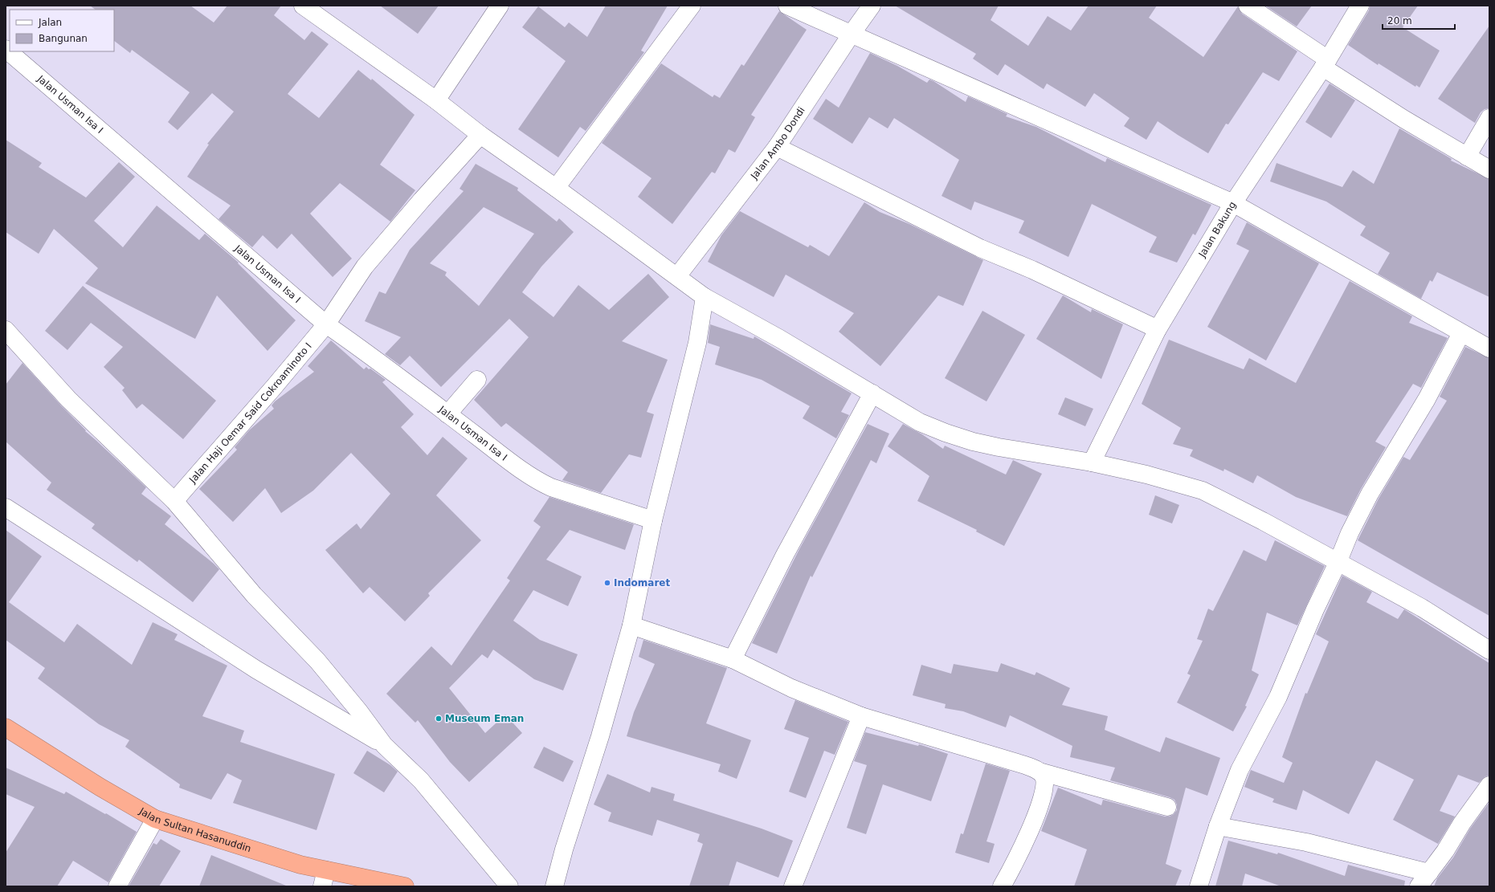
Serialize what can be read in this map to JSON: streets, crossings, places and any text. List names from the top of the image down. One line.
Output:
{"streets":{"highway":["Jalan Sultan Hasanuddin"],"street":["Jalan Usman Isa I","Jalan Ambo Dondi","Jalan Bakung","Jalan Haji Oemar Said Cokroaminoto I"]},"crossings":[["Jalan Usman Isa I","Jalan Haji Oemar Said Cokroaminoto I"]],"places":["Indomaret","Museum Eman"],"legend":["Jalan","Bangunan"],"scale_bar":"20 m"}
